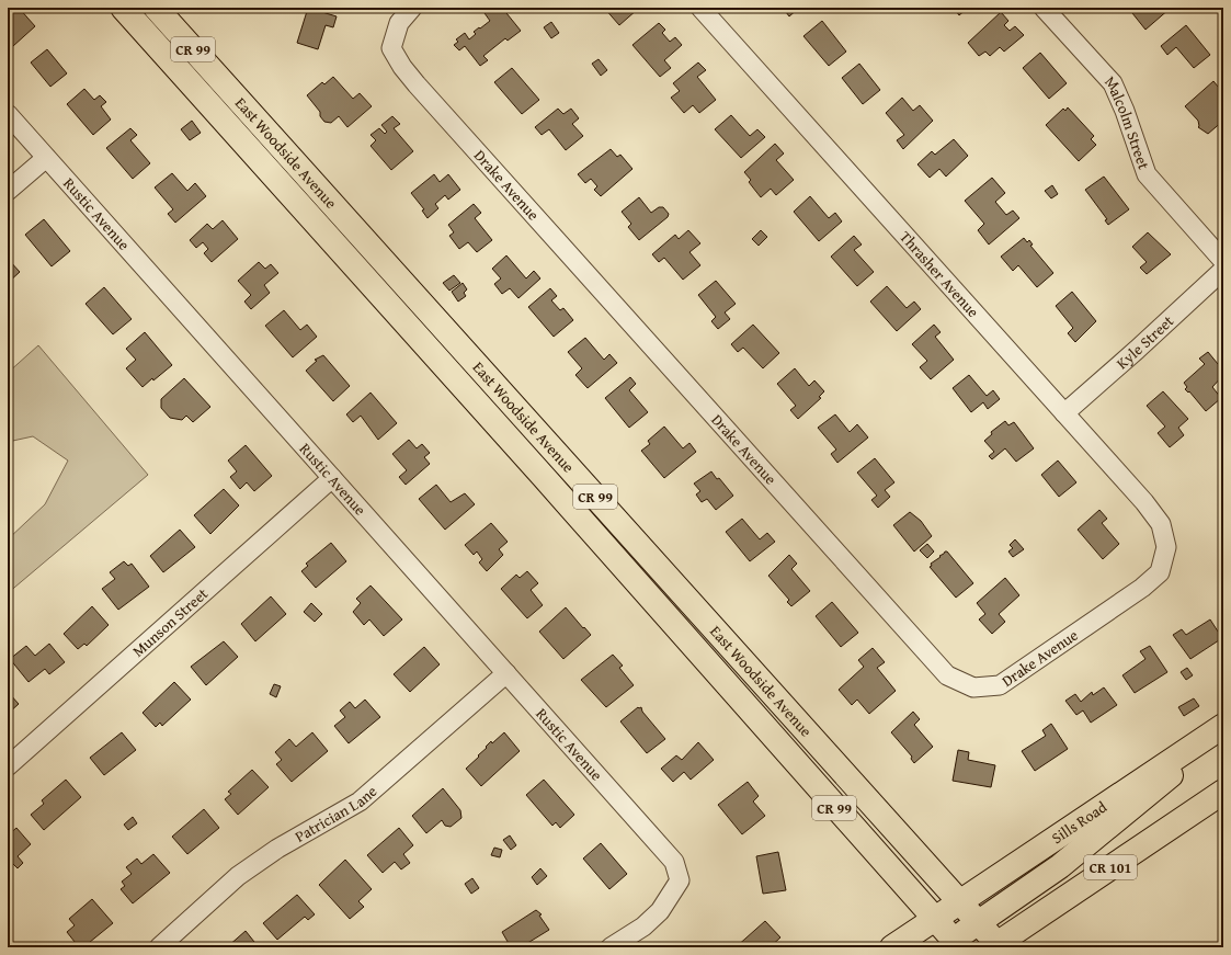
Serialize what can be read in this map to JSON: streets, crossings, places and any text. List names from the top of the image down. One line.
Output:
{"streets":{"main road":["CR 99","East Woodside Avenue","Sills Road","CR 101"],"street":["Malcolm Street","Drake Avenue","Rustic Avenue","Thrasher Avenue","Kyle Street","Munson Street","Patrician Lane"]},"crossings":[["East Woodside Avenue","Sills Road"],["East Woodside Avenue","CR 101"],["Drake Avenue","Thrasher Avenue"],["Rustic Avenue","Munson Street"],["Rustic Avenue","Patrician Lane"],["Thrasher Avenue","Kyle Street"]]}
